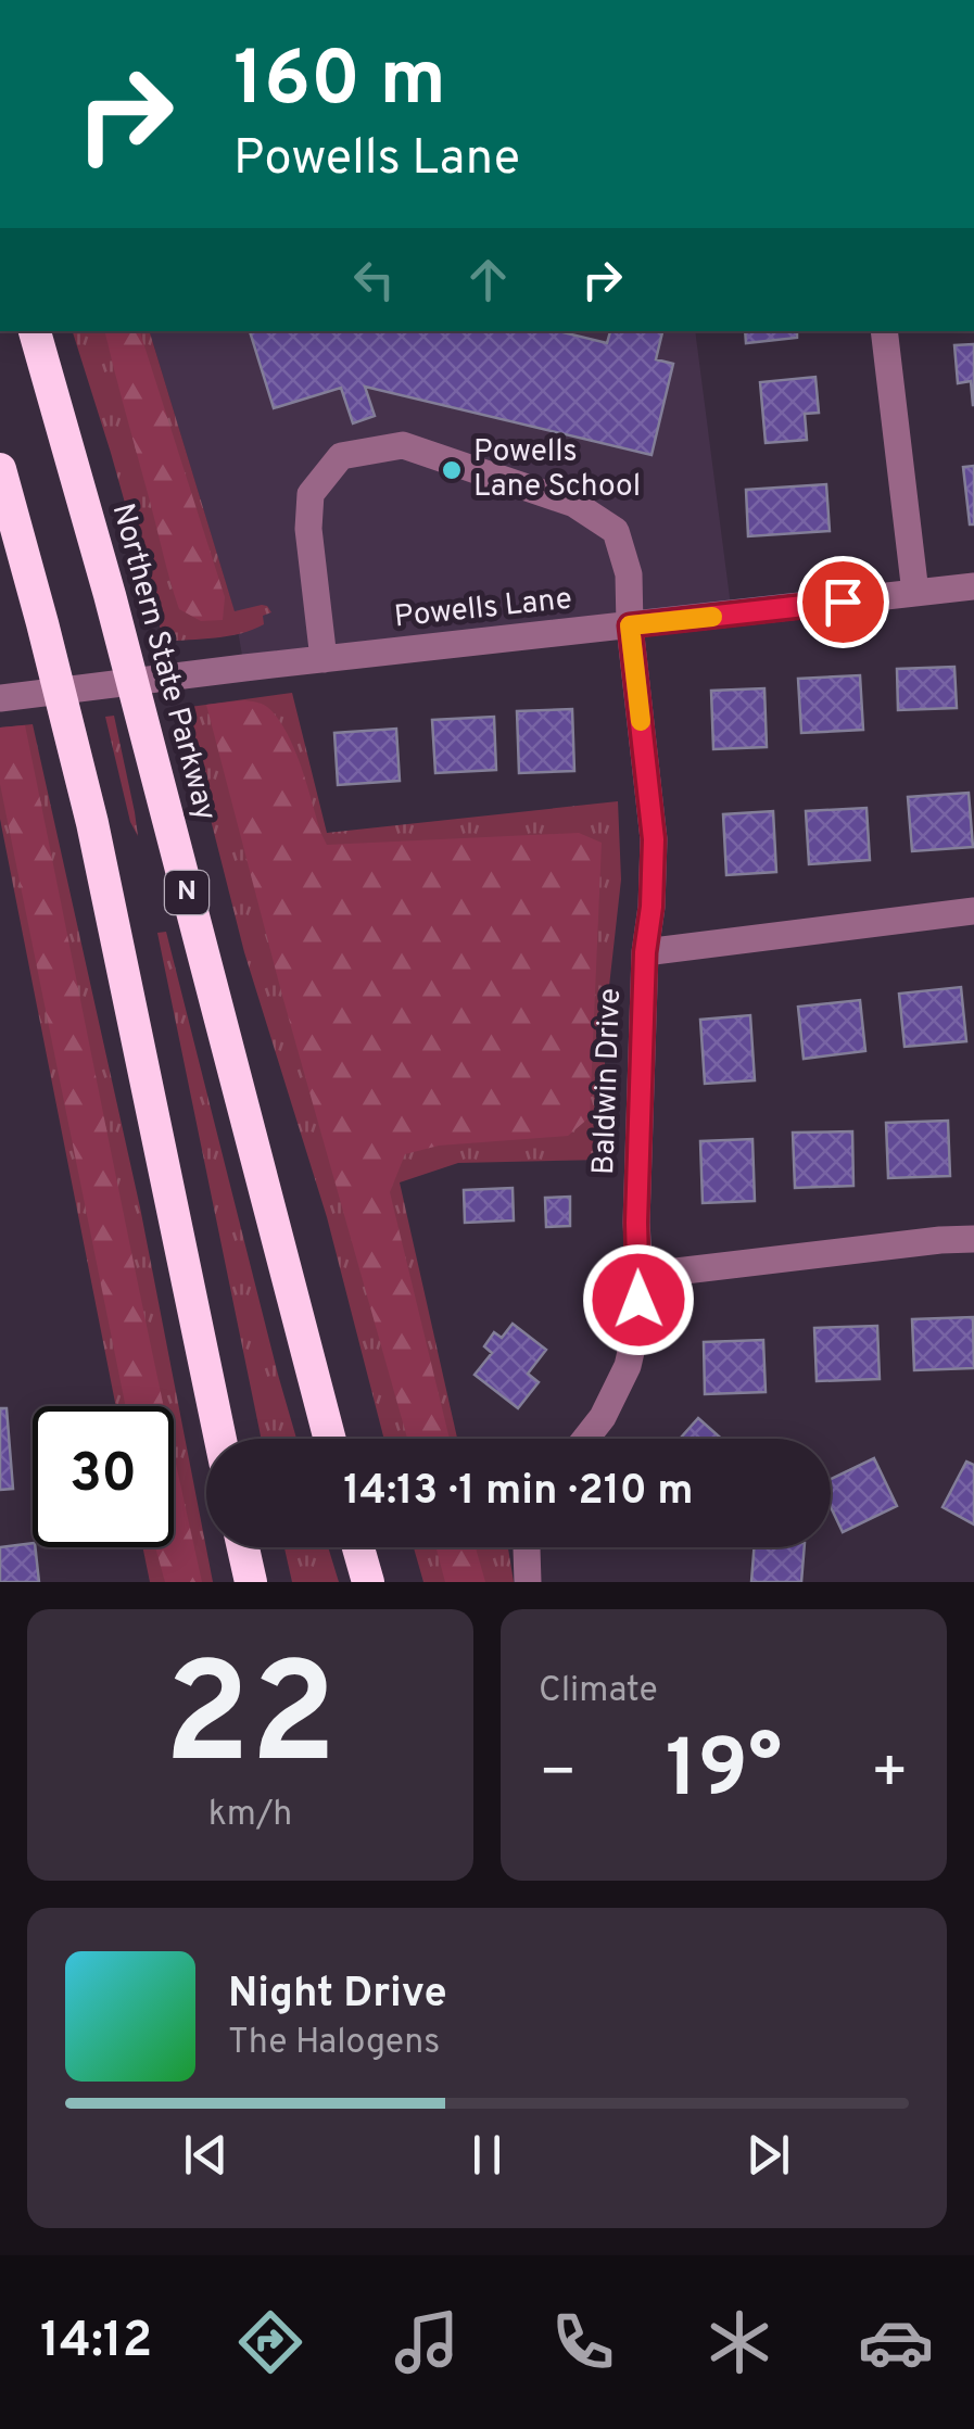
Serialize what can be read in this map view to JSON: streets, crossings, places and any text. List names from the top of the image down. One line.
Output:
{"streets":{"highway":["Northern State Parkway","N"],"street":["Powells Lane","Baldwin Drive"]},"crossings":[["Powells Lane","Baldwin Drive"]],"places":["Powells Lane School"],"page":{"turn":["160 m","Powells Lane"],"limit":"30","trip":"14:13 · 1 min · 210 m","tile":[["22","km/h"],"Climate"],"heat":["−","19°","+"],"song":["Night Drive","The Halogens"],"tabs":"14:12"}}
